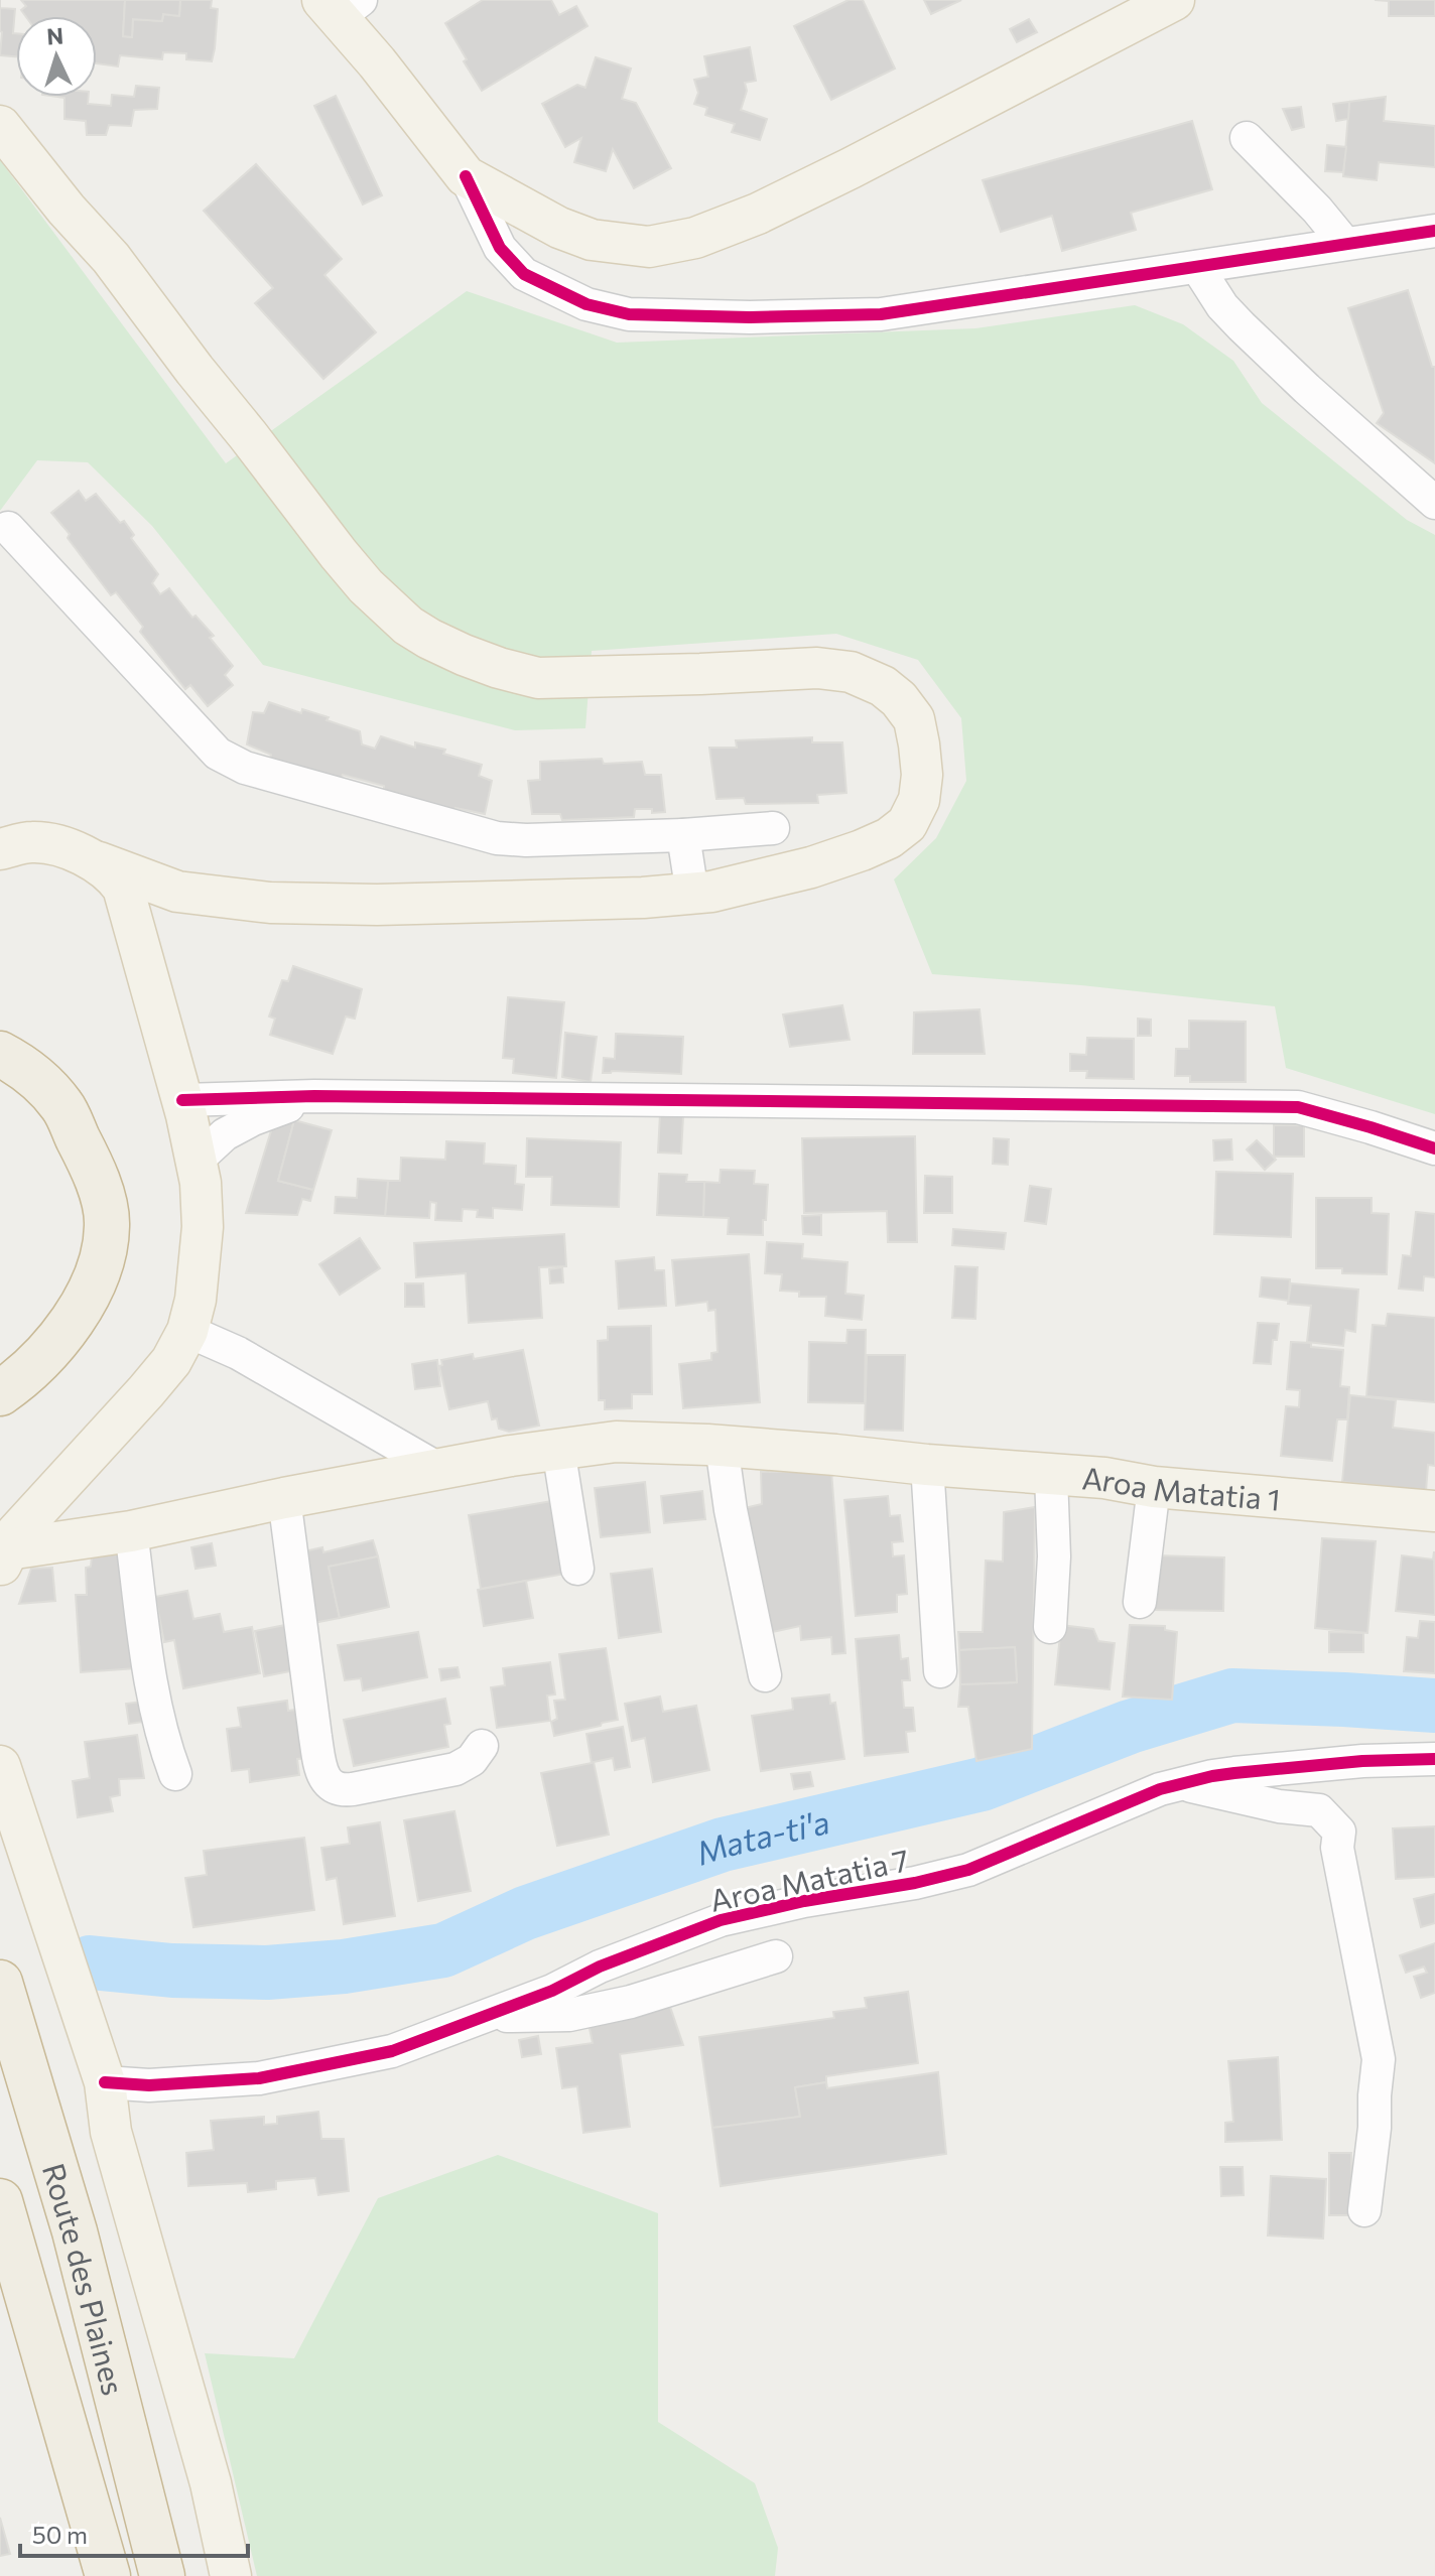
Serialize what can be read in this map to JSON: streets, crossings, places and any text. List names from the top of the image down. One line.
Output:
{"streets":{"highway":["Route des Plaines"],"main road":["Aroa Matatia 1"],"street":["Aroa Matatia 7"]},"water":["Mata-ti'a"],"scale_bar":"50 m","north":"top"}
